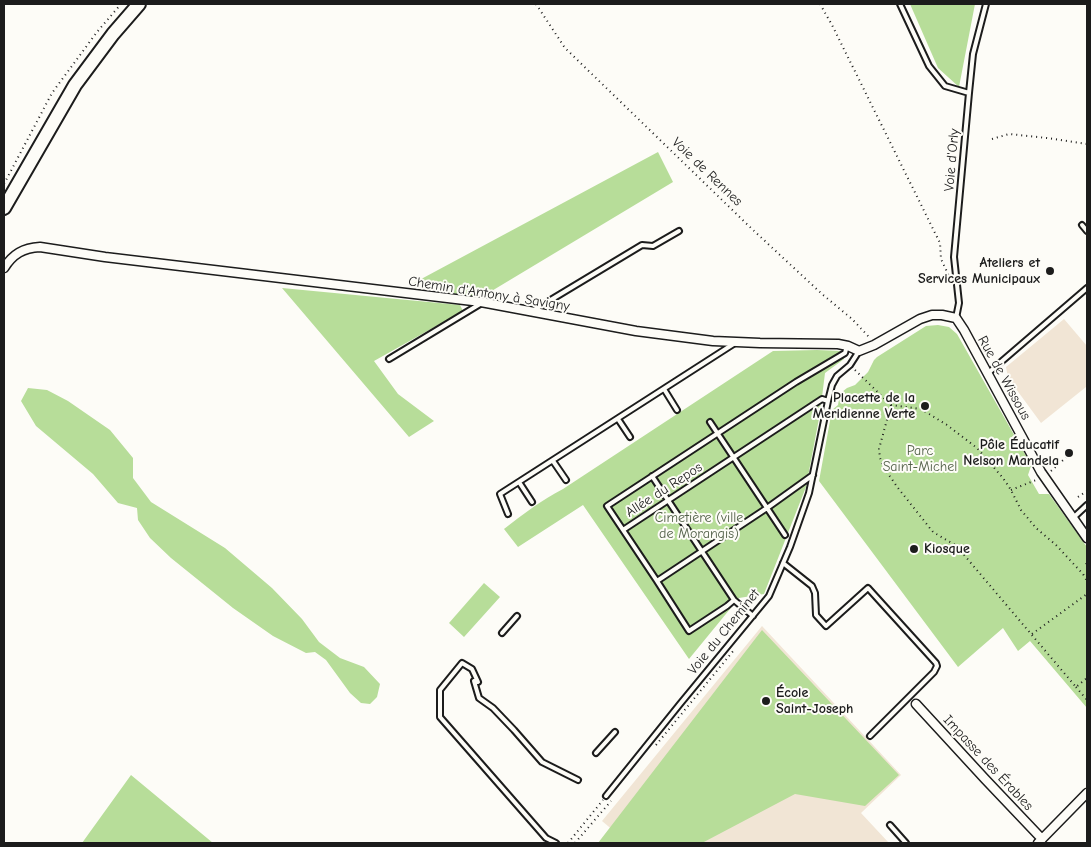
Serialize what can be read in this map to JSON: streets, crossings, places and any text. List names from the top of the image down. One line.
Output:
{"streets":{"street":["Chemin d'Antony à Savigny","Rue de Wissous","Impasse des Érables"],"lane":["Voie d'Orly","Allée du Repos","Voie du Cheminet"],"path":["Voie de Rennes"]},"crossings":[["Voie d'Orly","Rue de Wissous"],["Chemin d'Antony à Savigny","Voie du Cheminet"],["Allée du Repos","Voie du Cheminet"]],"parks":["Parc Saint-Michel","Cimetière (ville de Morangis)"],"places":["Ateliers et Services Municipaux","Placette de la Meridienne Verte","Pôle Éducatif Nelson Mandela","Kiosque","École Saint-Joseph"]}
